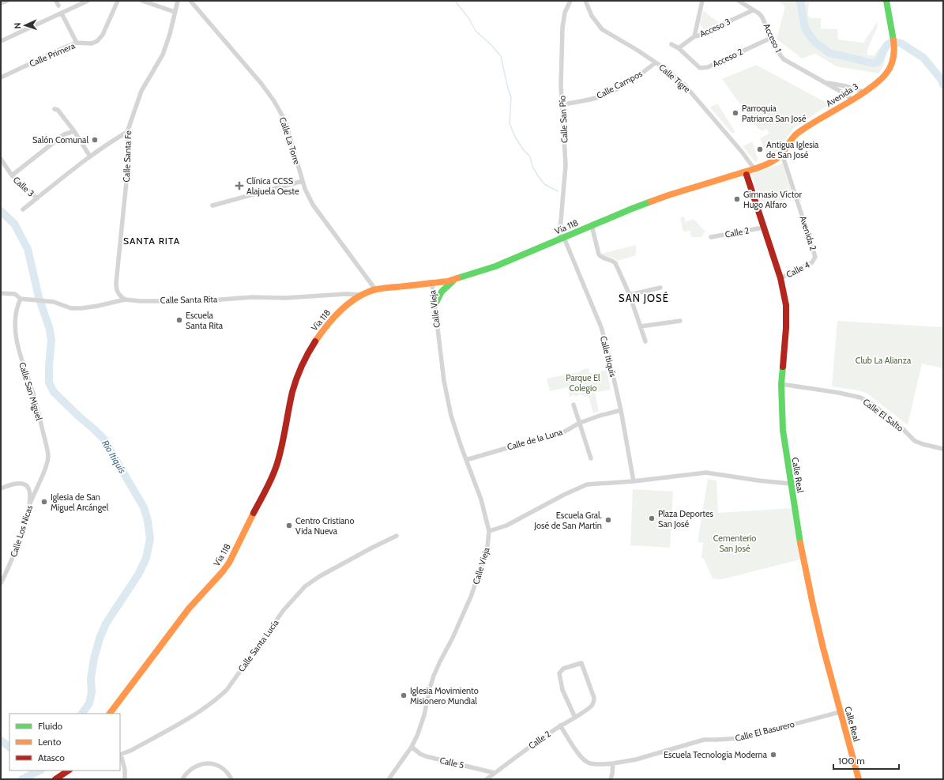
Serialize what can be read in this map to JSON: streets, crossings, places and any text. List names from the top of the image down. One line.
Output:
{"streets":{"main road":["Avenida 3","Vía 118","Calle Real"],"street":["Acceso 3","Acceso 1","Calle Primera","Acceso 2","Calle Tigre","Calle Campos","Calle San Pío","Calle La Torre","Calle Santa Fe","Calle 3","Calle 2","Avenida 2","Calle 4","Calle Santa Rita","Calle Vieja","Calle Itiquís","Calle San Miguel","Calle El Salto","Calle de la Luna","Calle Los Nicas","Calle Santa Lucía","Calle El Basurero","Calle 5"]},"crossings":[["Acceso 3","Acceso 1"],["Acceso 3","Acceso 2"],["Acceso 1","Acceso 2"],["Acceso 1","Avenida 3"],["Calle Tigre","Calle Campos"],["Calle Tigre","Avenida 3"],["Calle Campos","Calle San Pío"],["Avenida 3","Vía 118"],["Avenida 3","Avenida 2"],["Avenida 3","Calle Real"],["Calle San Pío","Vía 118"],["Calle San Pío","Calle Itiquís"],["Calle La Torre","Vía 118"],["Calle Santa Fe","Calle Santa Rita"],["Vía 118","Calle Santa Rita"],["Vía 118","Calle Vieja"],["Vía 118","Calle Itiquís"],["Vía 118","Calle Real"],["Calle 2","Calle Real"],["Calle 2","Calle 5"],["Avenida 2","Calle 4"],["Calle 4","Calle Real"],["Calle Santa Rita","Calle San Miguel"],["Calle Vieja","Calle de la Luna"],["Calle Vieja","Calle 5"],["Calle Itiquís","Calle de la Luna"],["Calle San Miguel","Calle Los Nicas"],["Calle El Salto","Calle Real"],["Calle Real","Calle El Basurero"]],"districts":["SANTA RITA","SAN JOSÉ"],"water":["Río Itiquís"],"parks":["Club La Alianza","Parque El Colegio","Cementerio San José"],"places":{"other":["Parroquia Patriarca San José","Salón Comunal","Antigua Iglesia de San José","Gimnasio Víctor Hugo Alfaro","Escuela Santa Rita","Iglesia de San Miguel Arcángel","Plaza Deportes San José","Escuela Gral. José de San Martín","Centro Cristiano Vida Nueva","Iglesia Movimiento Misionero Mundial","Escuela Tecnología Moderna"],"health":["Clínica CCSS Alajuela Oeste"]},"legend":["Fluido","Lento","Atasco"],"scale_bar":"100 m","north":"left"}
